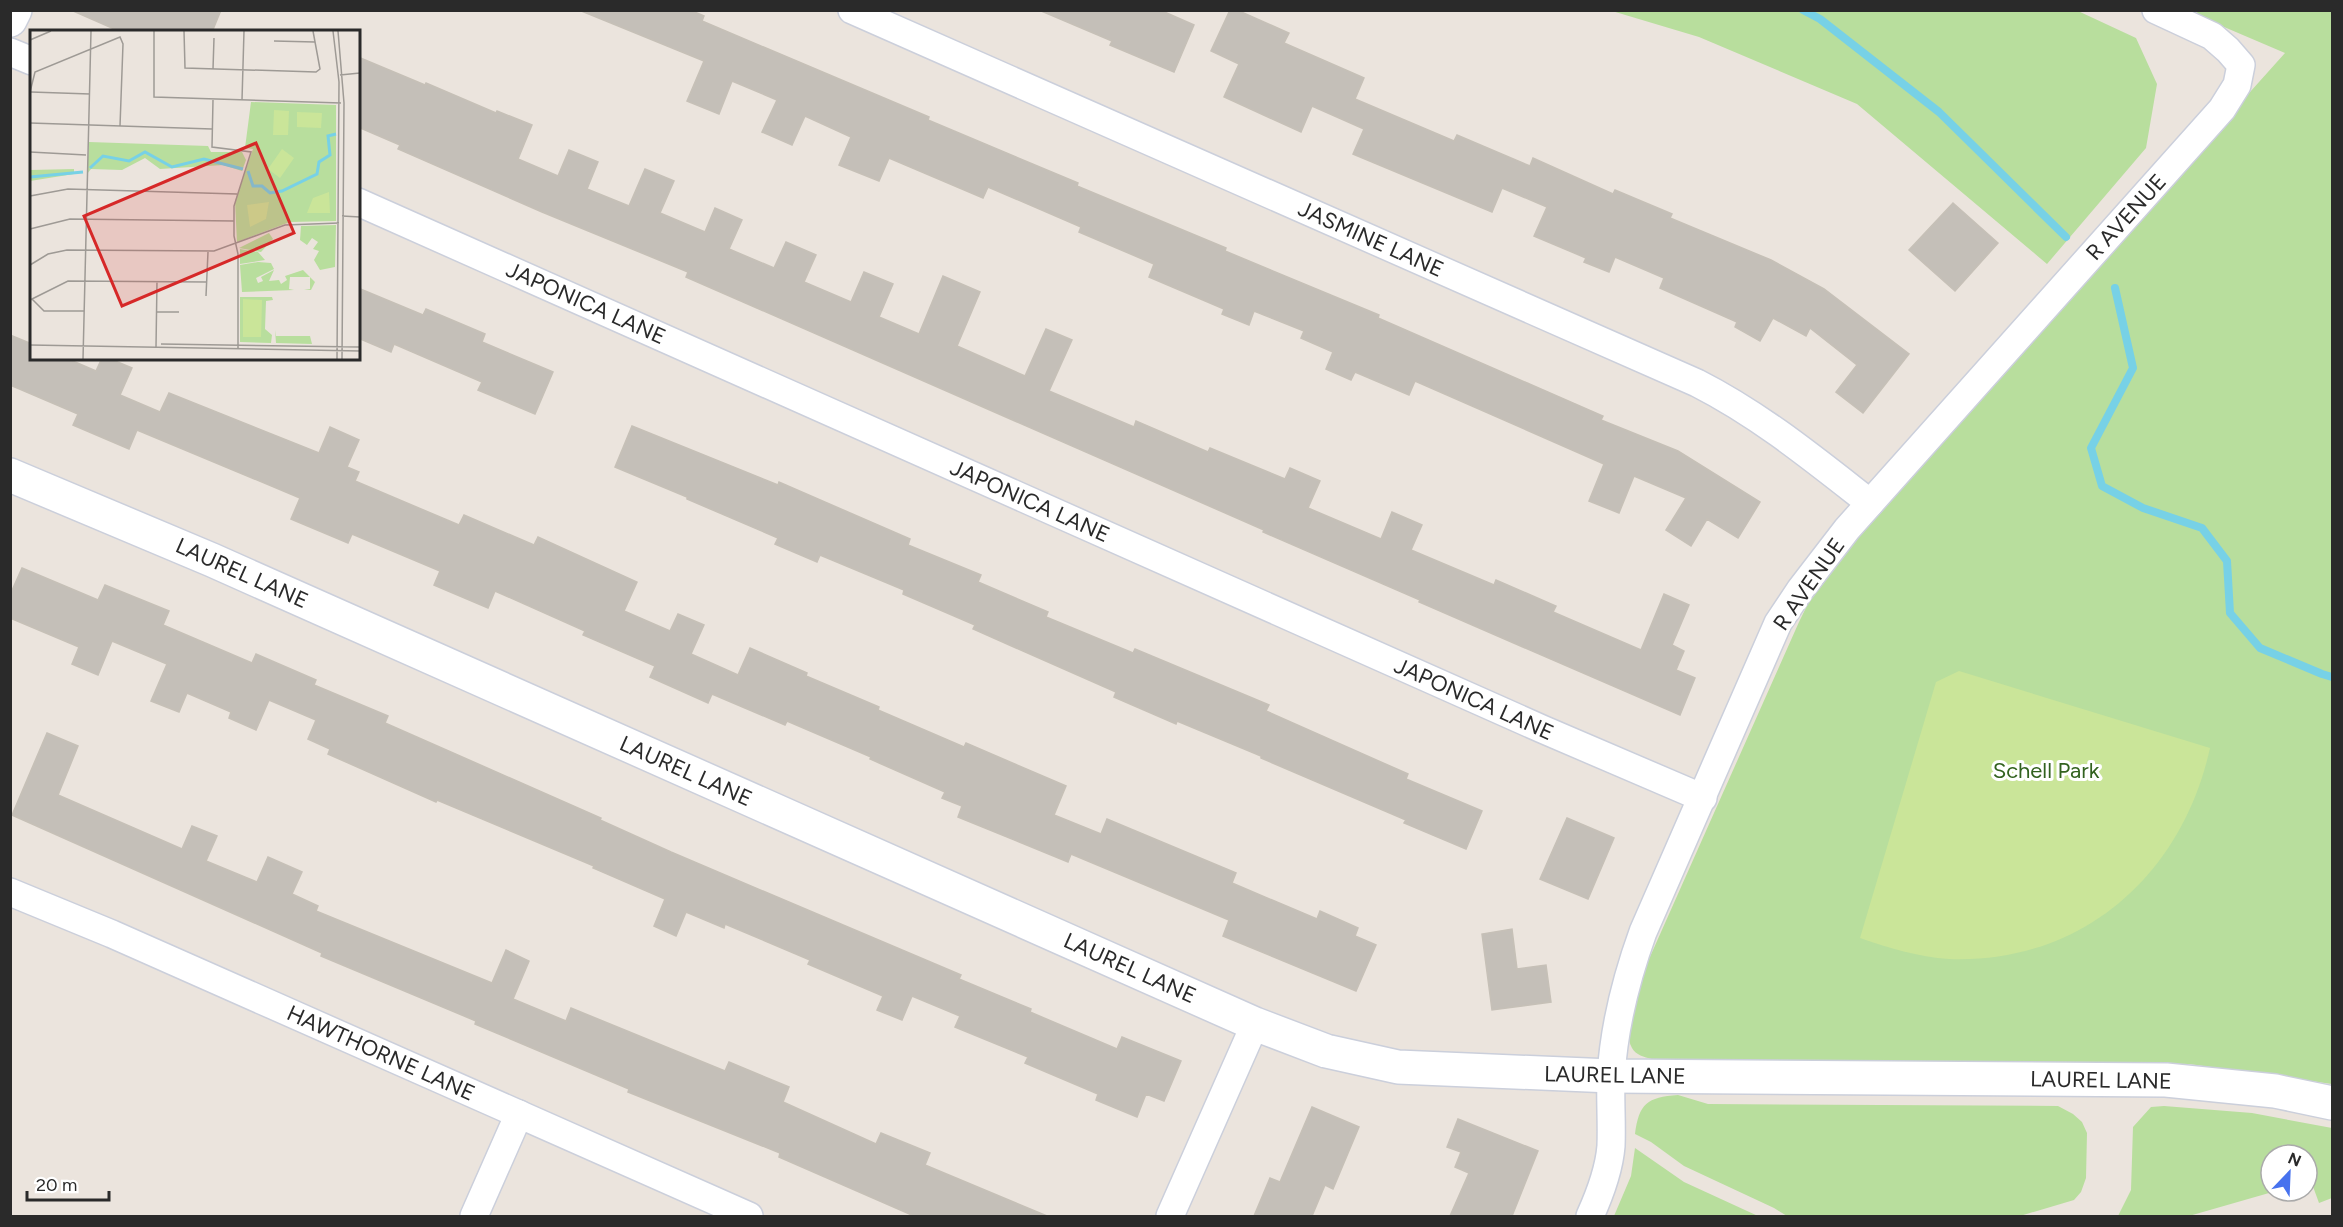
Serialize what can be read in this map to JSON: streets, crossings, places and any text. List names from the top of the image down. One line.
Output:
{"streets":{"street":["R AVENUE","JASMINE LANE","JAPONICA LANE","LAUREL LANE","HAWTHORNE LANE"]},"crossings":[["R AVENUE","JASMINE LANE"],["R AVENUE","JAPONICA LANE"],["R AVENUE","LAUREL LANE"]],"parks":["Schell Park"],"scale_bar":"20 m","north":"top right"}
